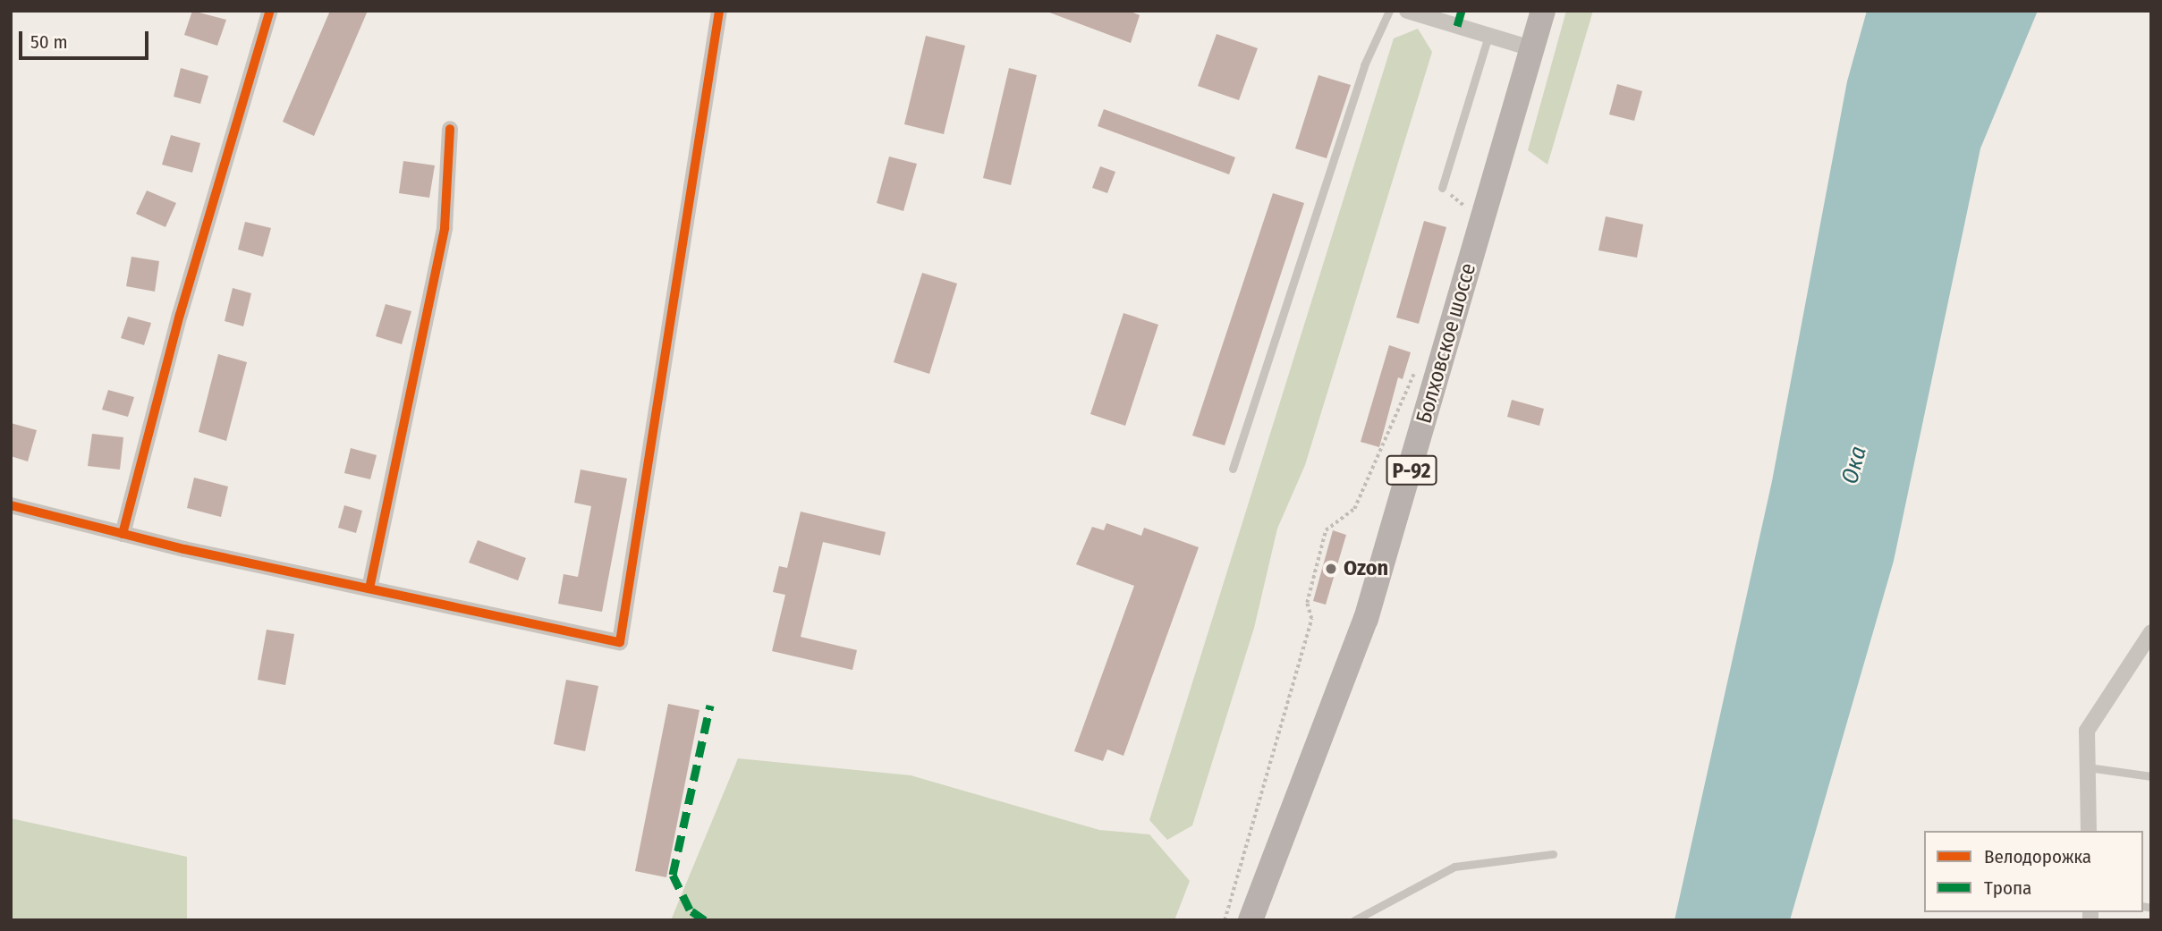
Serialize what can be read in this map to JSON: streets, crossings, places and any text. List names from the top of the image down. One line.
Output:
{"streets":{"main road":["Болховское шоссе","Р-92"]},"water":["Ока"],"places":["Ozon"],"legend":["Велодорожка","Тропа"],"scale_bar":"50 m"}
